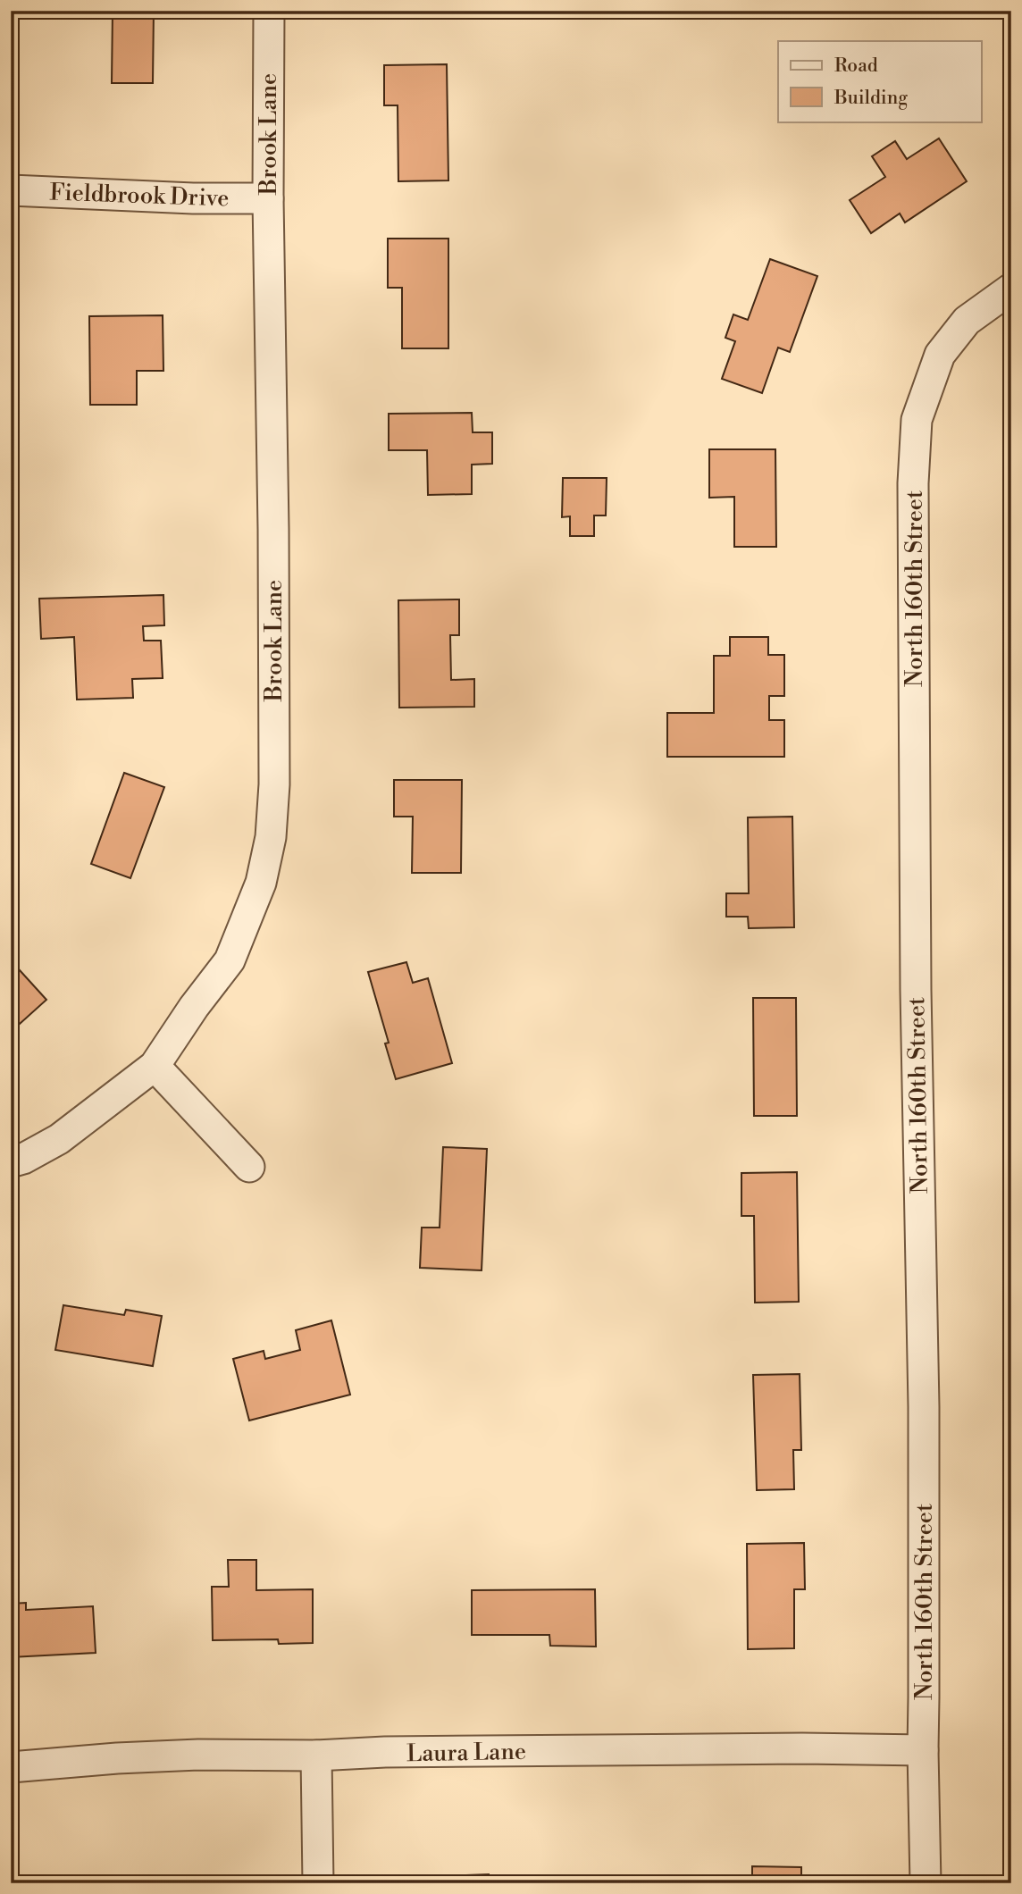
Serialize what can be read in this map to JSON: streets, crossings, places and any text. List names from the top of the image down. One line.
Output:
{"streets":{"street":["Brook Lane","Fieldbrook Drive","North 160th Street","Laura Lane"]},"crossings":[["Brook Lane","Fieldbrook Drive"],["North 160th Street","Laura Lane"]],"legend":["Road","Building"]}
